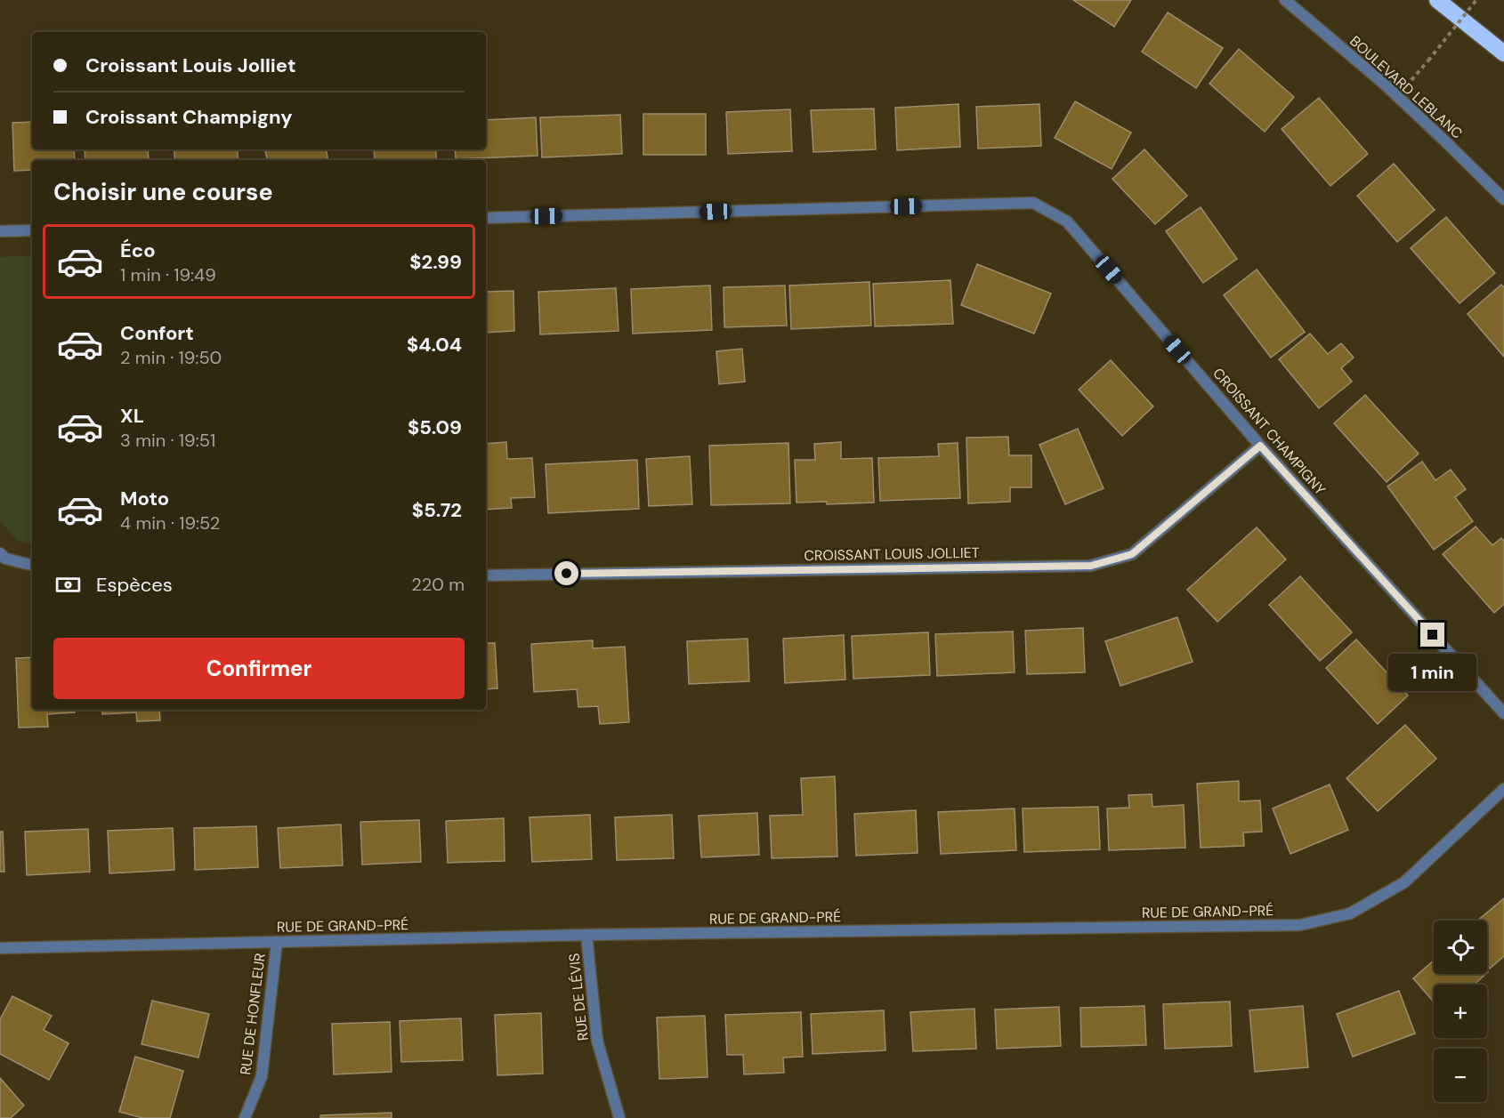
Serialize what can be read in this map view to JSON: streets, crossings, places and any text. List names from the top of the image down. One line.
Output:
{"streets":{"street":["BOULEVARD LEBLANC","CROISSANT CHAMPIGNY","CROISSANT LOUIS JOLLIET","RUE DE GRAND-PRÉ","RUE DE LÉVIS","RUE DE HONFLEUR"]},"crossings":[["CROISSANT CHAMPIGNY","CROISSANT LOUIS JOLLIET"],["RUE DE GRAND-PRÉ","RUE DE LÉVIS"],["RUE DE GRAND-PRÉ","RUE DE HONFLEUR"]],"page":{"banner":["Croissant Louis Jolliet","Croissant Champigny"],"heading":"Choisir une course","list":[{"name":"Éco","note":"1 min · 19:49","value":"$2.99"},{"name":"Confort","note":"2 min · 19:50","value":"$4.04"},{"name":"XL","note":"3 min · 19:51","value":"$5.09"},{"name":"Moto","note":"4 min · 19:52","value":"$5.72"}],"pay":["Espèces","220 m"],"buttons":"Confirmer","bubble":"1 min","map_buttons":["+","−"]}}
